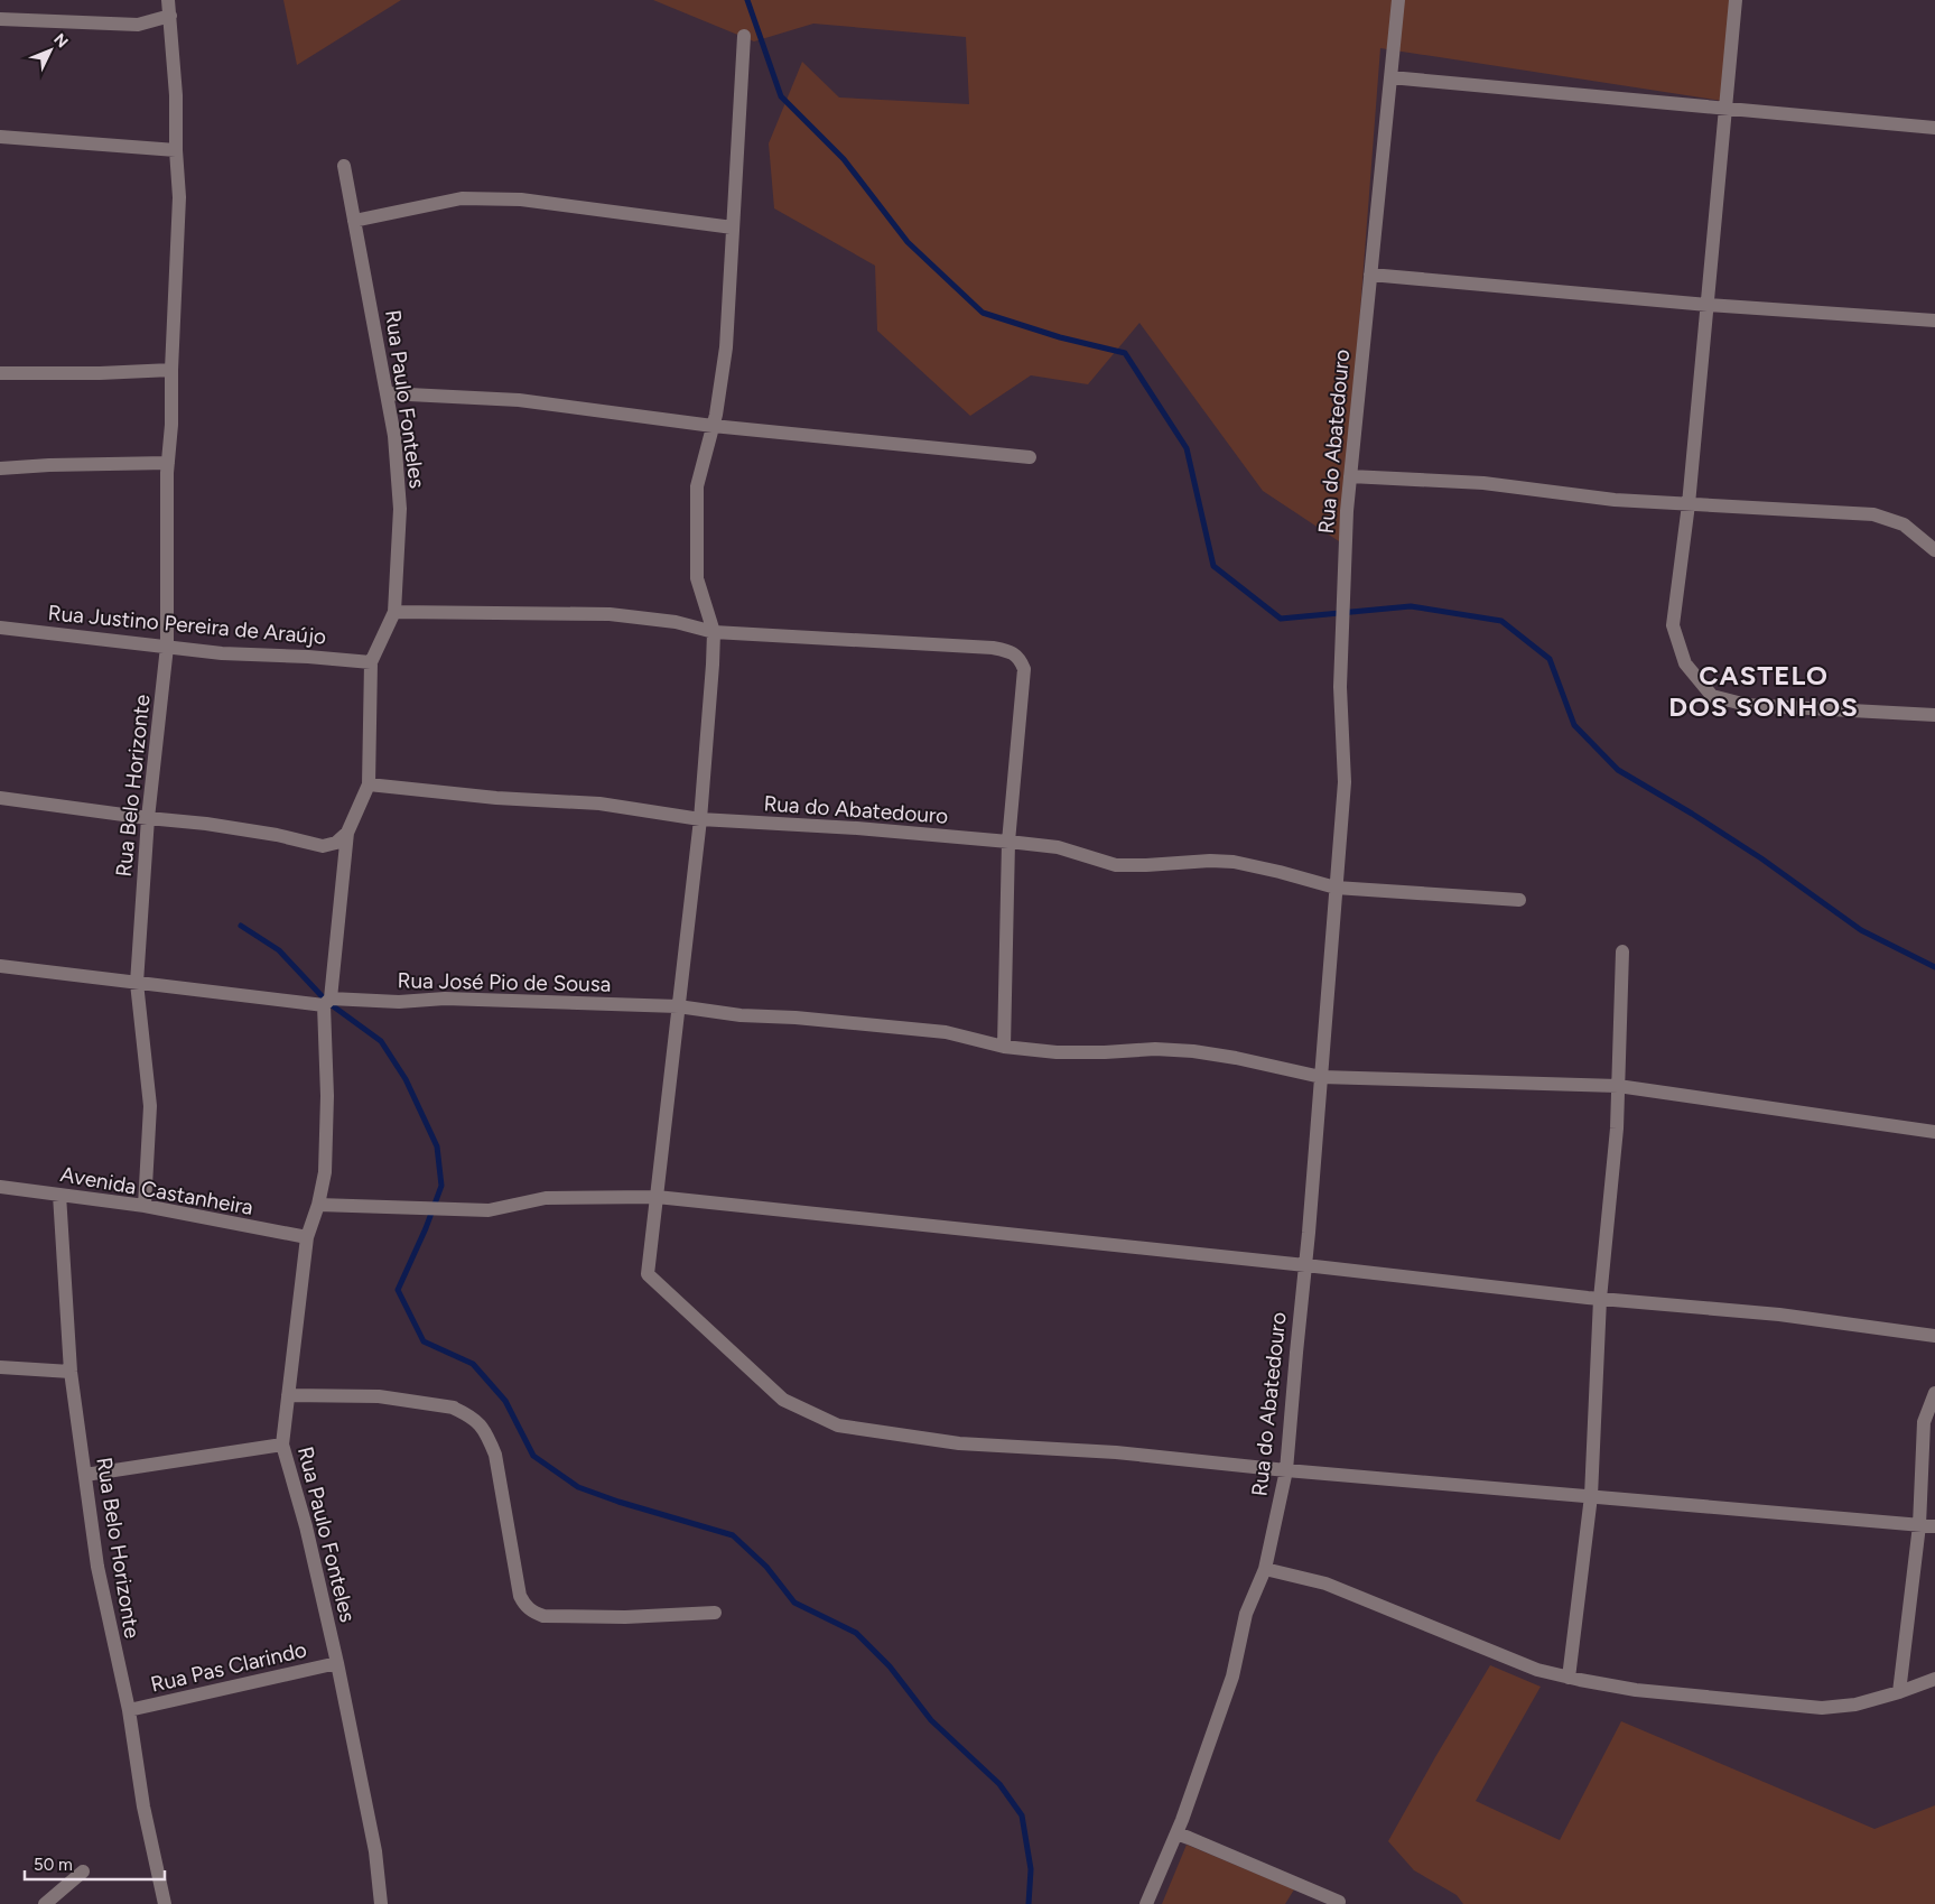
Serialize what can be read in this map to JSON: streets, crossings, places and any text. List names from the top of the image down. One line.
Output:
{"streets":{"street":["Rua Paulo Fonteles","Rua do Abatedouro","Rua Justino Pereira de Araújo","Rua Belo Horizonte","Rua José Pio de Sousa","Avenida Castanheira","Rua Pas Clarindo"]},"crossings":[["Rua Paulo Fonteles","Rua do Abatedouro"],["Rua Paulo Fonteles","Rua Justino Pereira de Araújo"],["Rua Paulo Fonteles","Rua José Pio de Sousa"],["Rua Paulo Fonteles","Avenida Castanheira"],["Rua Paulo Fonteles","Rua Pas Clarindo"],["Rua do Abatedouro","Rua José Pio de Sousa"],["Rua Justino Pereira de Araújo","Rua Belo Horizonte"],["Rua Belo Horizonte","Rua José Pio de Sousa"],["Rua Belo Horizonte","Avenida Castanheira"],["Rua Belo Horizonte","Rua Pas Clarindo"]],"districts":["CASTELO DOS SONHOS"],"scale_bar":"50 m","north":"top right"}
